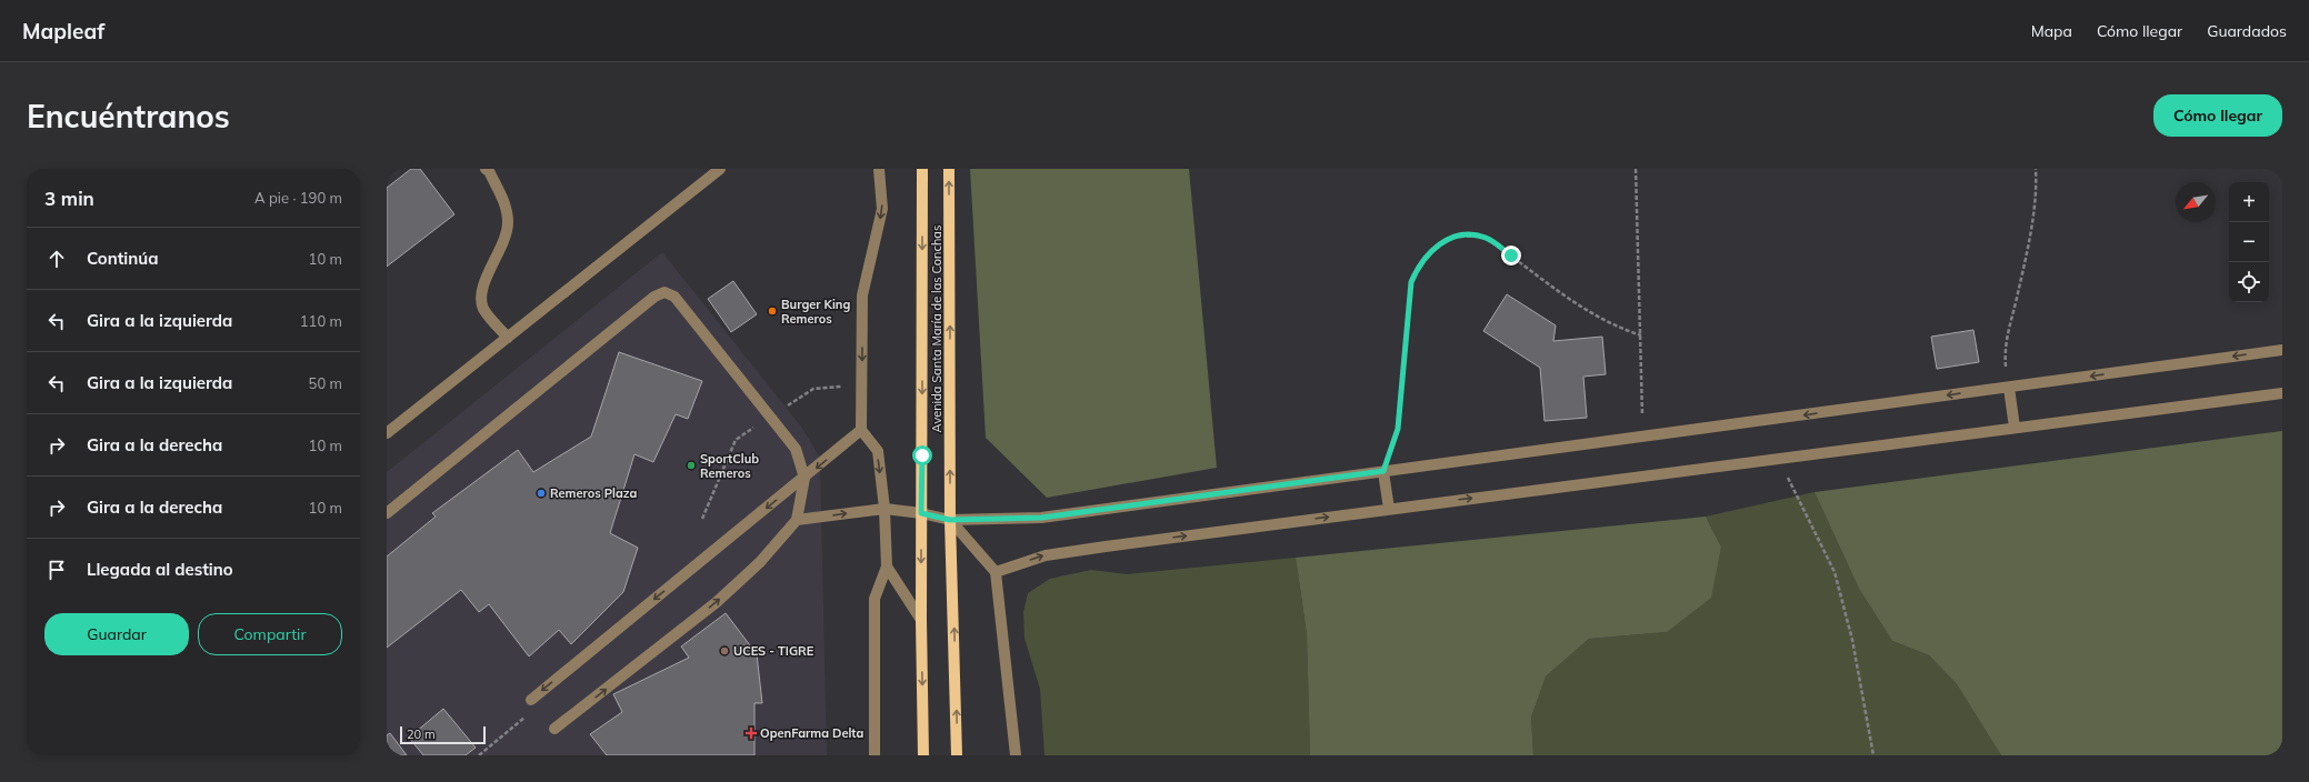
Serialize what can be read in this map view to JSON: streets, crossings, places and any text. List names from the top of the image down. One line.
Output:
{"streets":{"main road":["Avenida Santa María de las Conchas"]},"places":{"other":["Burger King Remeros","SportClub Remeros","Remeros Plaza","UCES - TIGRE"],"health":["OpenFarma Delta"]},"scale_bar":"20 m","north":"bottom left","page":{"header":"Mapleaf","nav":["Mapa","Cómo llegar","Guardados"],"buttons":["Cómo llegar",["Guardar","Compartir"]],"title":"Encuéntranos","heading":["3 min","A pie · 190 m"],"map_buttons":["+","−"],"list":[["Continúa","10 m"],["Gira a la izquierda","110 m"],["Gira a la izquierda","50 m"],["Gira a la derecha","10 m"],["Gira a la derecha","10 m"],"Llegada al destino"],"scale":"20 m"}}
